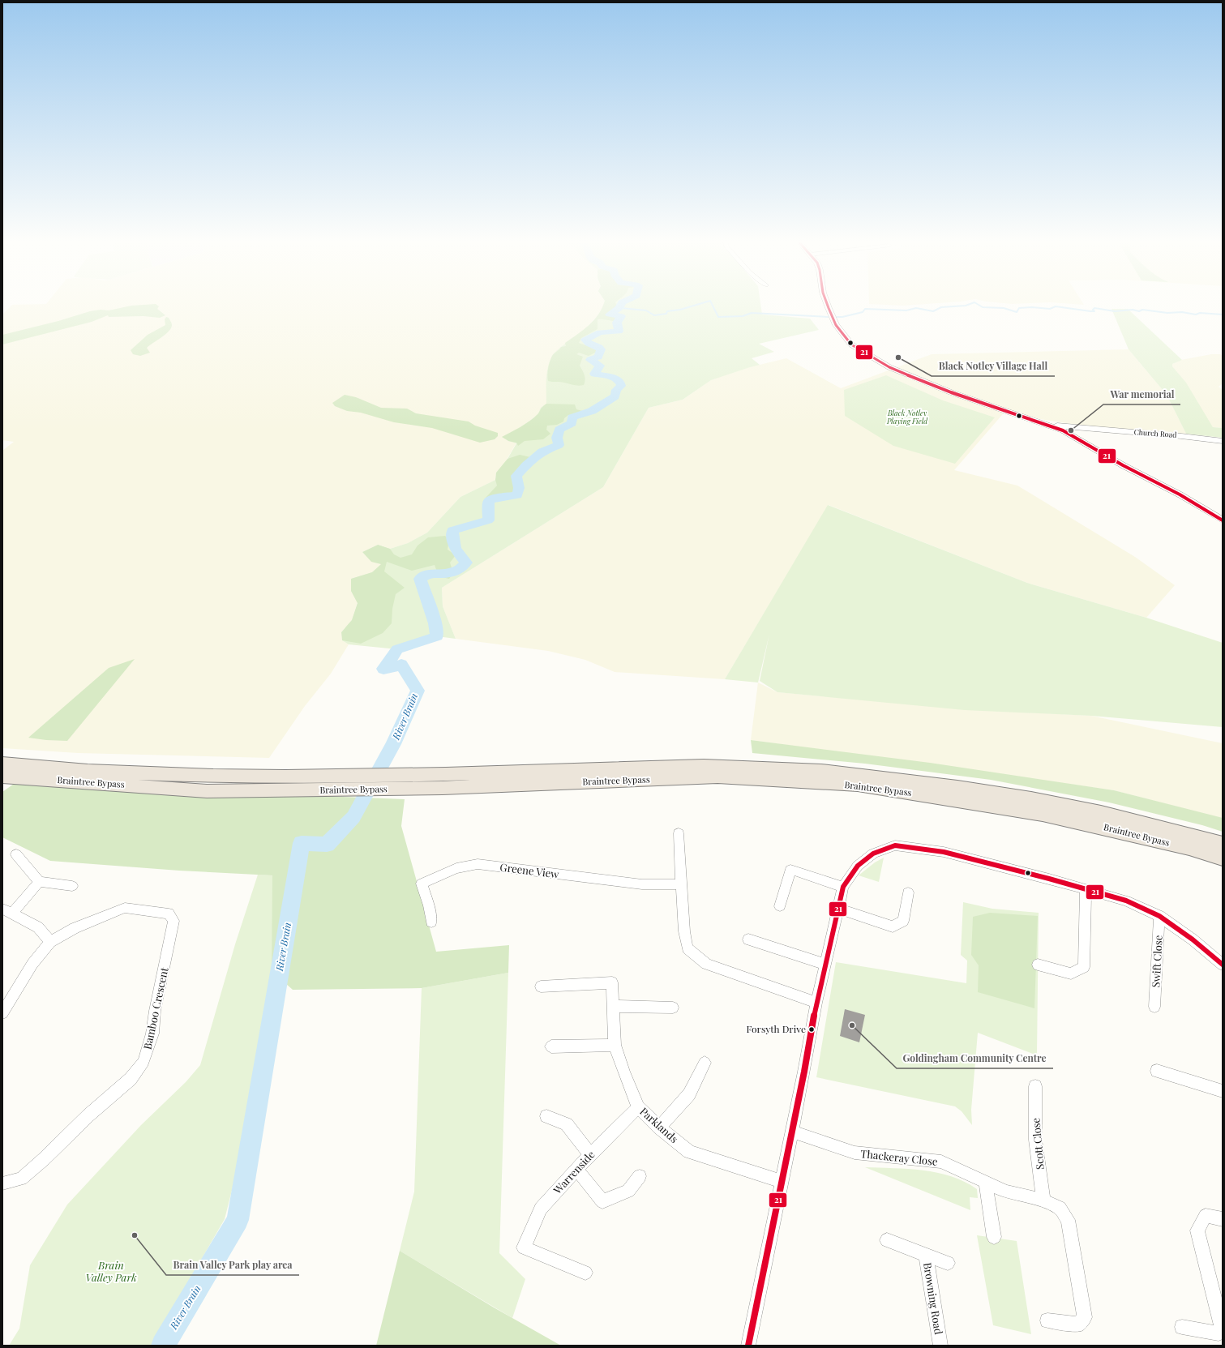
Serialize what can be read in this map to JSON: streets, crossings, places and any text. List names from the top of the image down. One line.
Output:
{"streets":{"highway":["Braintree Bypass"],"street":["Church Road","Greene View","Swift Close","Bamboo Crescent","Parklands","Scott Close","Thackeray Close","Warrenside","Browning Road"]},"crossings":[["Parklands","Warrenside"],["Scott Close","Thackeray Close"]],"water":["River Brain"],"parks":["Black Notley Playing Field","Brain Valley Park"],"places":["Black Notley Village Hall","War memorial","Goldingham Community Centre","Forsyth Drive","Brain Valley Park play area"],"lines":["transit line 21"]}
